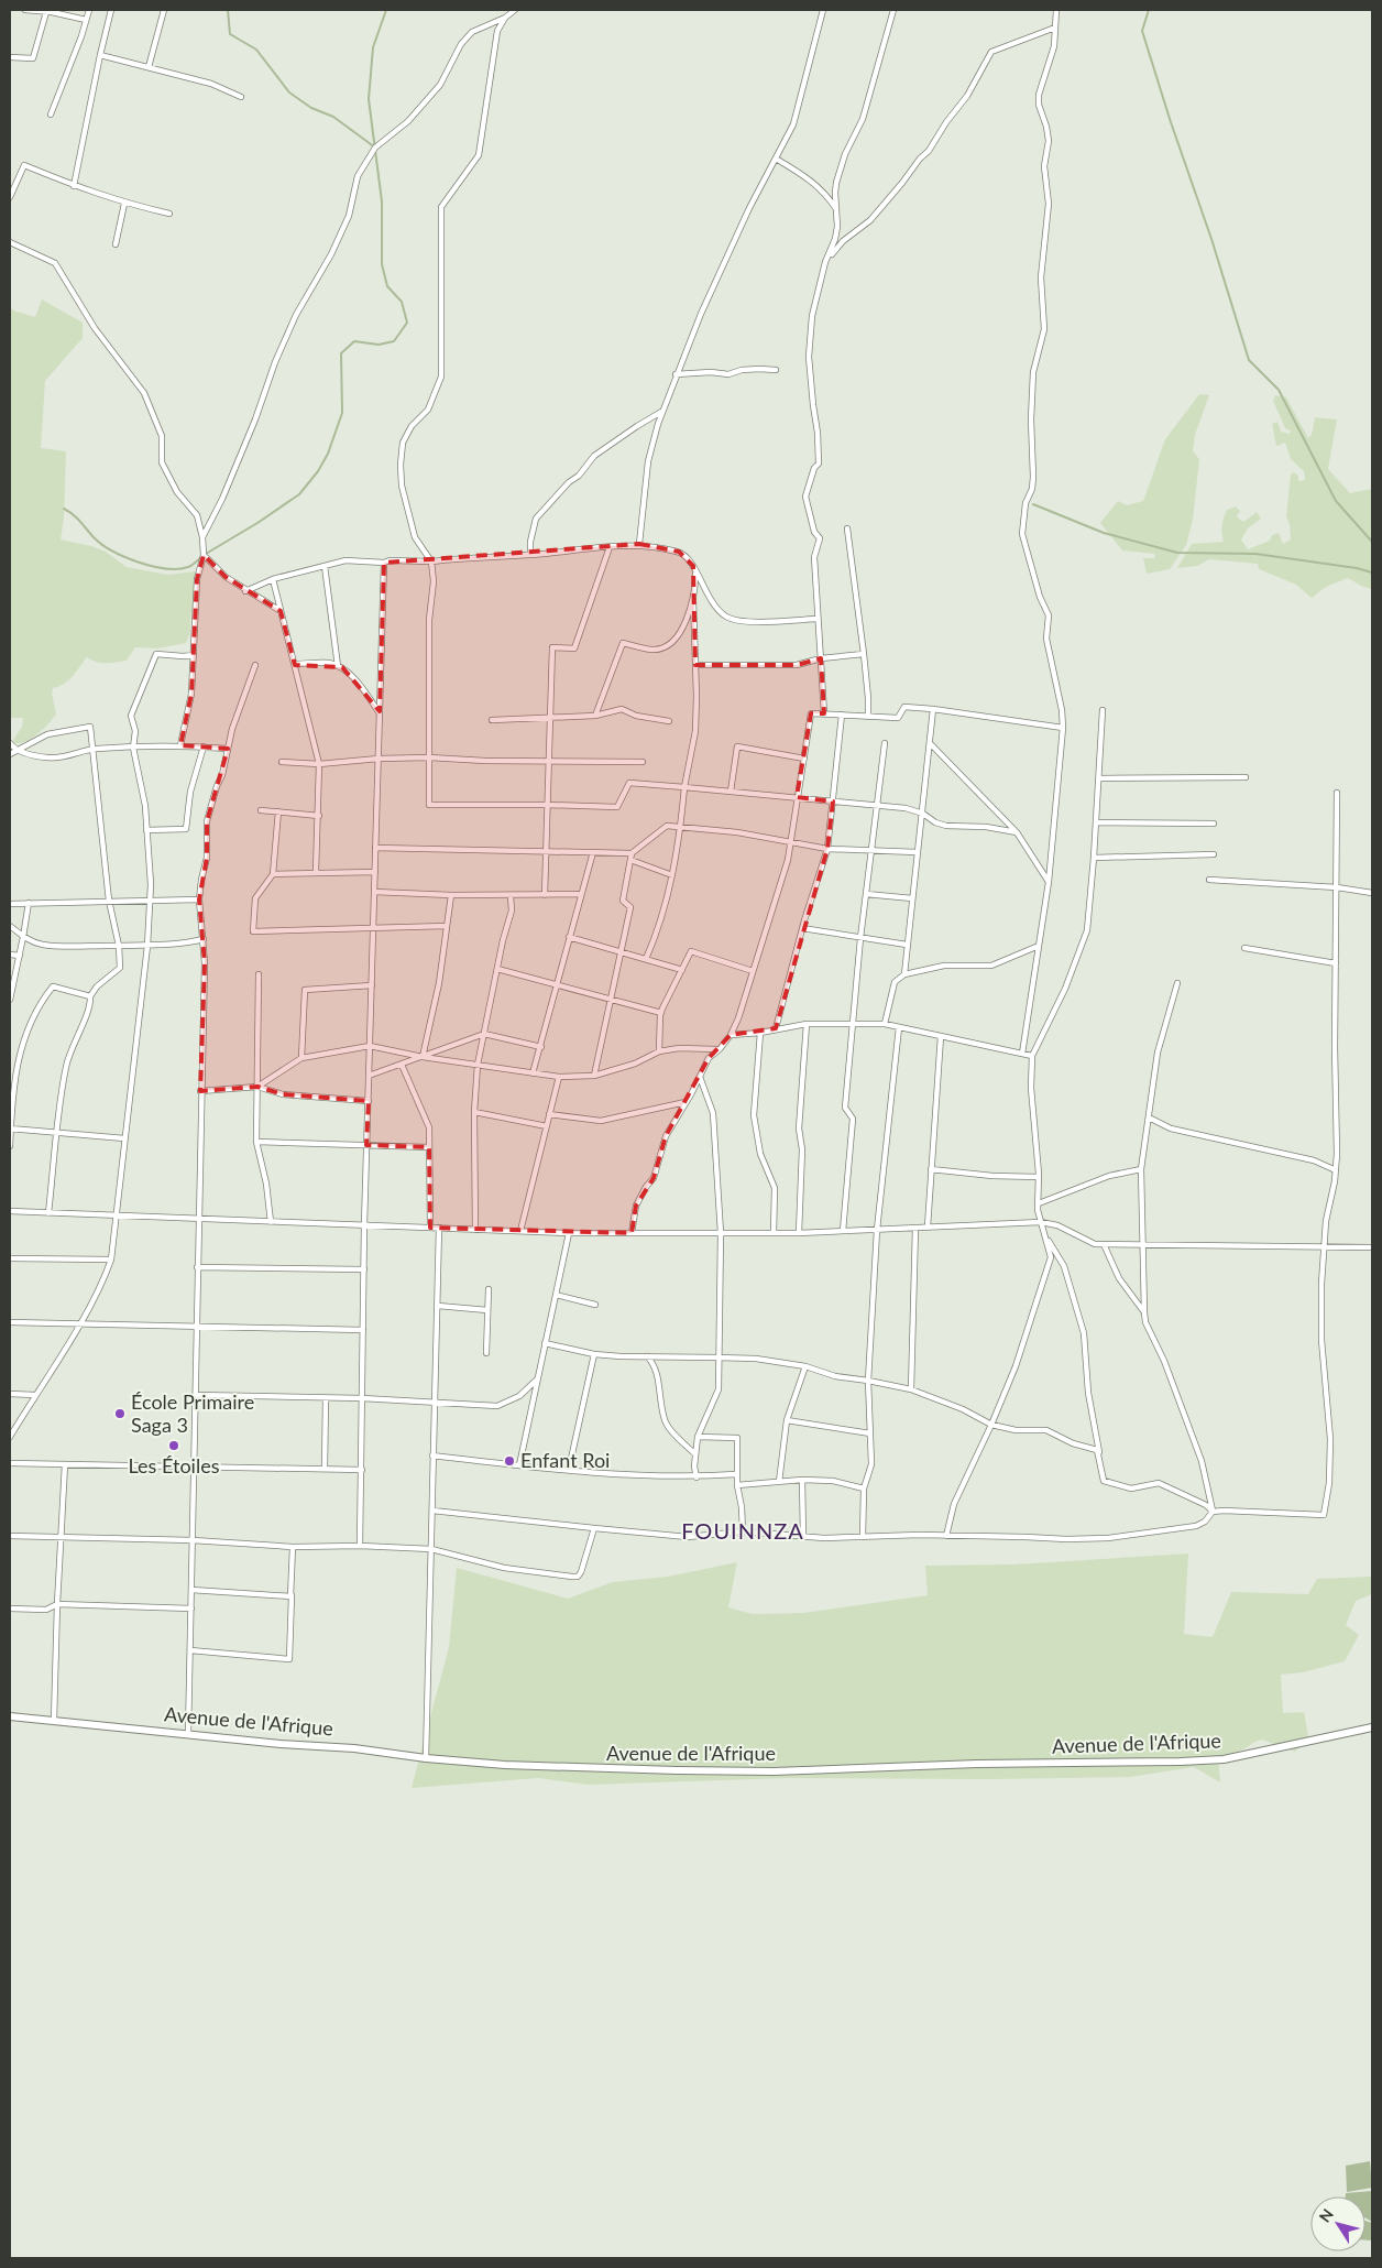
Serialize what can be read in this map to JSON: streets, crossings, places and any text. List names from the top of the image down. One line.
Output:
{"streets":{"main road":["Avenue de l'Afrique"]},"districts":["FOUINNZA"],"places":["École Primaire Saga 3","Les Étoiles","Enfant Roi"],"north":"top left"}
